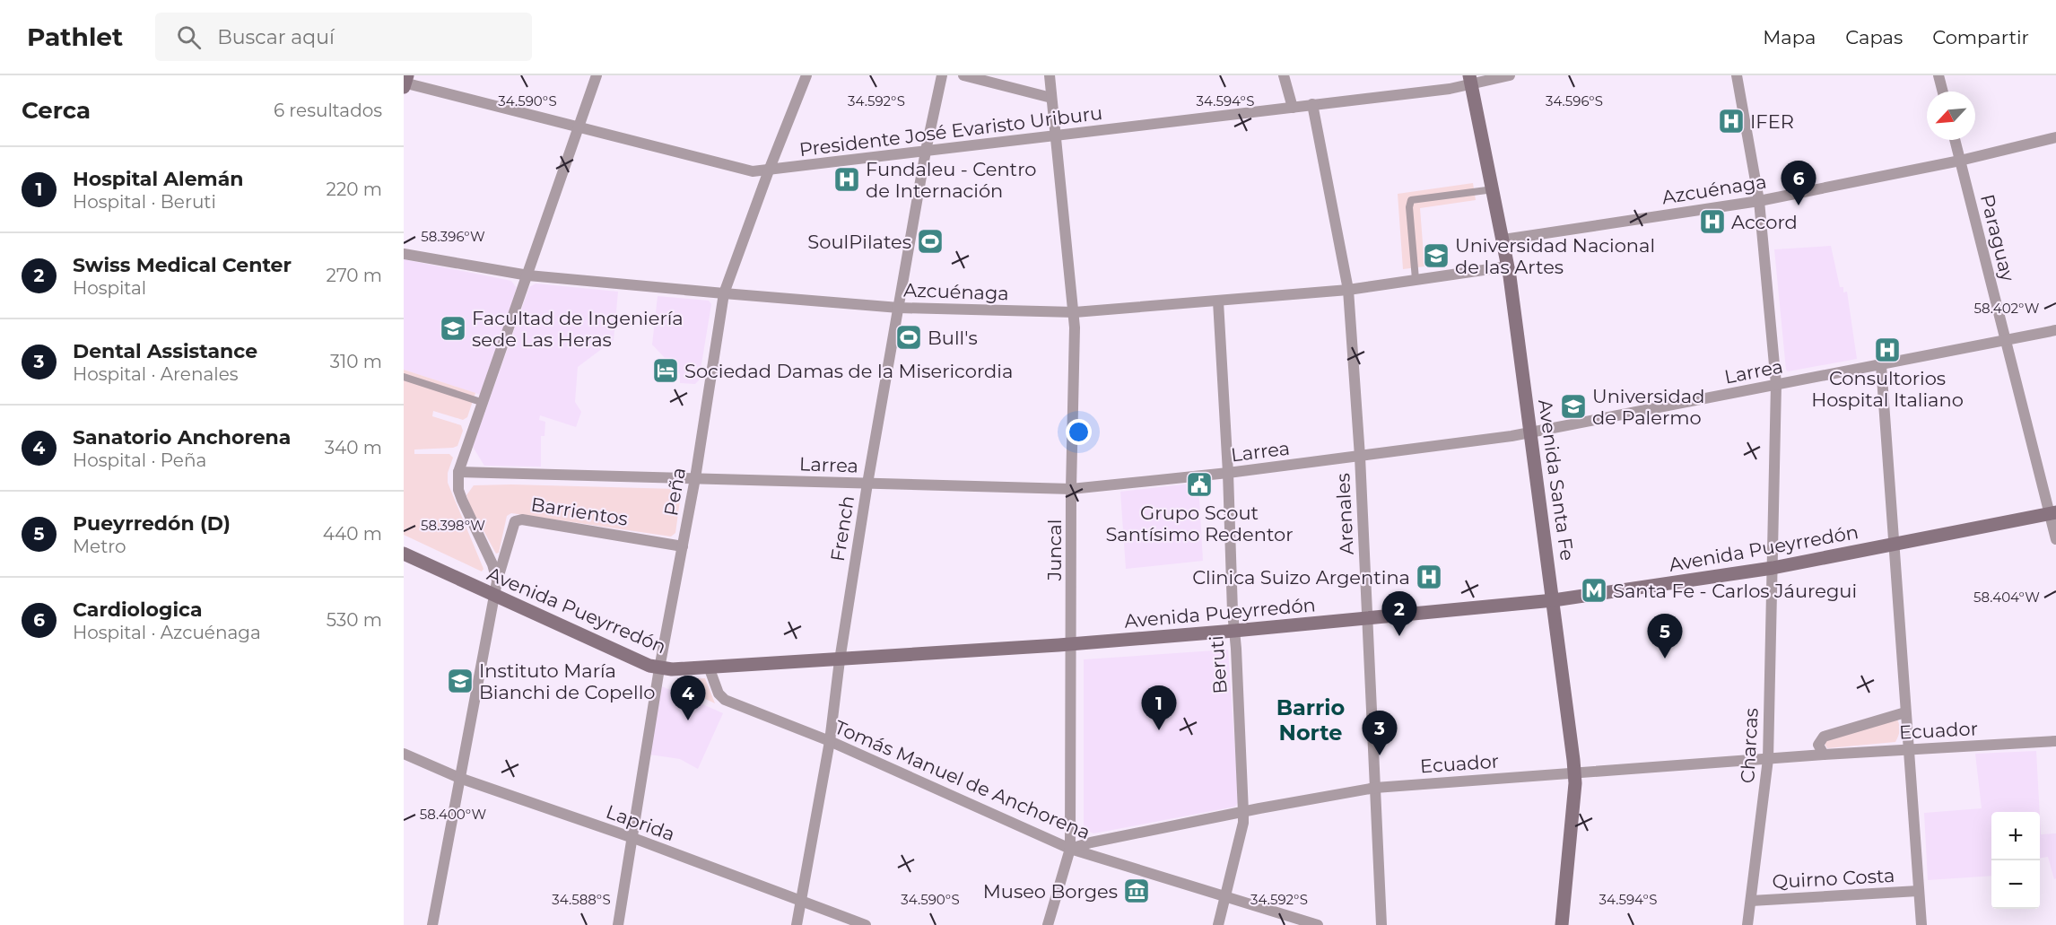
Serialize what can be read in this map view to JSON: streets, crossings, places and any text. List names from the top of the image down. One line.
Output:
{"streets":{"main road":["Avenida Santa Fe","Avenida Pueyrredón"],"street":["Presidente José Evaristo Uriburu","Azcuénaga","Paraguay","Larrea","Peña","Barrientos","Arenales","French","Juncal","Beruti","Ecuador","Charcas","Tomás Manuel de Anchorena","Laprida","Quirno Costa"]},"crossings":[["Presidente José Evaristo Uriburu","Avenida Santa Fe"],["Presidente José Evaristo Uriburu","Peña"],["Presidente José Evaristo Uriburu","Arenales"],["Presidente José Evaristo Uriburu","French"],["Presidente José Evaristo Uriburu","Juncal"],["Azcuénaga","Paraguay"],["Azcuénaga","Avenida Santa Fe"],["Azcuénaga","Peña"],["Azcuénaga","Arenales"],["Azcuénaga","French"],["Azcuénaga","Juncal"],["Azcuénaga","Beruti"],["Azcuénaga","Charcas"],["Paraguay","Larrea"],["Paraguay","Avenida Pueyrredón"],["Larrea","Avenida Santa Fe"],["Larrea","Peña"],["Larrea","Arenales"],["Larrea","French"],["Larrea","Juncal"],["Larrea","Beruti"],["Larrea","Charcas"],["Avenida Santa Fe","Avenida Pueyrredón"],["Avenida Santa Fe","Ecuador"],["Peña","Barrientos"],["Peña","Avenida Pueyrredón"],["Peña","Laprida"],["Barrientos","Avenida Pueyrredón"],["Barrientos","Laprida"],["Arenales","Avenida Pueyrredón"],["Arenales","Ecuador"],["French","Avenida Pueyrredón"],["French","Tomás Manuel de Anchorena"],["French","Laprida"],["Avenida Pueyrredón","Juncal"],["Avenida Pueyrredón","Beruti"],["Avenida Pueyrredón","Charcas"],["Avenida Pueyrredón","Tomás Manuel de Anchorena"],["Juncal","Ecuador"],["Juncal","Tomás Manuel de Anchorena"],["Beruti","Ecuador"],["Beruti","Tomás Manuel de Anchorena"],["Ecuador","Charcas"],["Ecuador","Tomás Manuel de Anchorena"],["Charcas","Quirno Costa"]],"districts":["Barrio Norte"],"places":{"hospital":["IFER","Fundaleu - Centro de Internación","Accord","Consultorios Hospital Italiano","Clinica Suizo Argentina"],"sports":["SoulPilates","Bull's"],"school or university":["Universidad Nacional de las Artes","Facultad de Ingeniería sede Las Heras","Universidad de Palermo","Instituto María Bianchi de Copello"],"hotel":["Sociedad Damas de la Misericordia"],"public building":["Grupo Scout Santísimo Redentor"],"metro station":["Santa Fe - Carlos Jáuregui"],"museum":["Museo Borges"]},"north":"bottom left","page":{"header":"Pathlet","search":"Buscar aquí","nav":["Mapa","Capas","Compartir"],"heading":["Cerca","6 resultados"],"list":[{"mark":"1","name":"Hospital Alemán","note":"Hospital · Beruti","value":"220 m"},{"mark":"2","name":"Swiss Medical Center","note":"Hospital","value":"270 m"},{"mark":"3","name":"Dental Assistance","note":"Hospital · Arenales","value":"310 m"},{"mark":"4","name":"Sanatorio Anchorena","note":"Hospital · Peña","value":"340 m"},{"mark":"5","name":"Pueyrredón (D)","note":"Metro","value":"440 m"},{"mark":"6","name":"Cardiologica","note":"Hospital · Azcuénaga","value":"530 m"}],"pins":["6","2","5","4","1","3"],"map_buttons":["+","−"]},"coordinates":["34.590°S","34.592°S","34.594°S","34.596°S","58.396°W","58.402°W","58.398°W","58.404°W","58.400°W","34.588°S"]}
